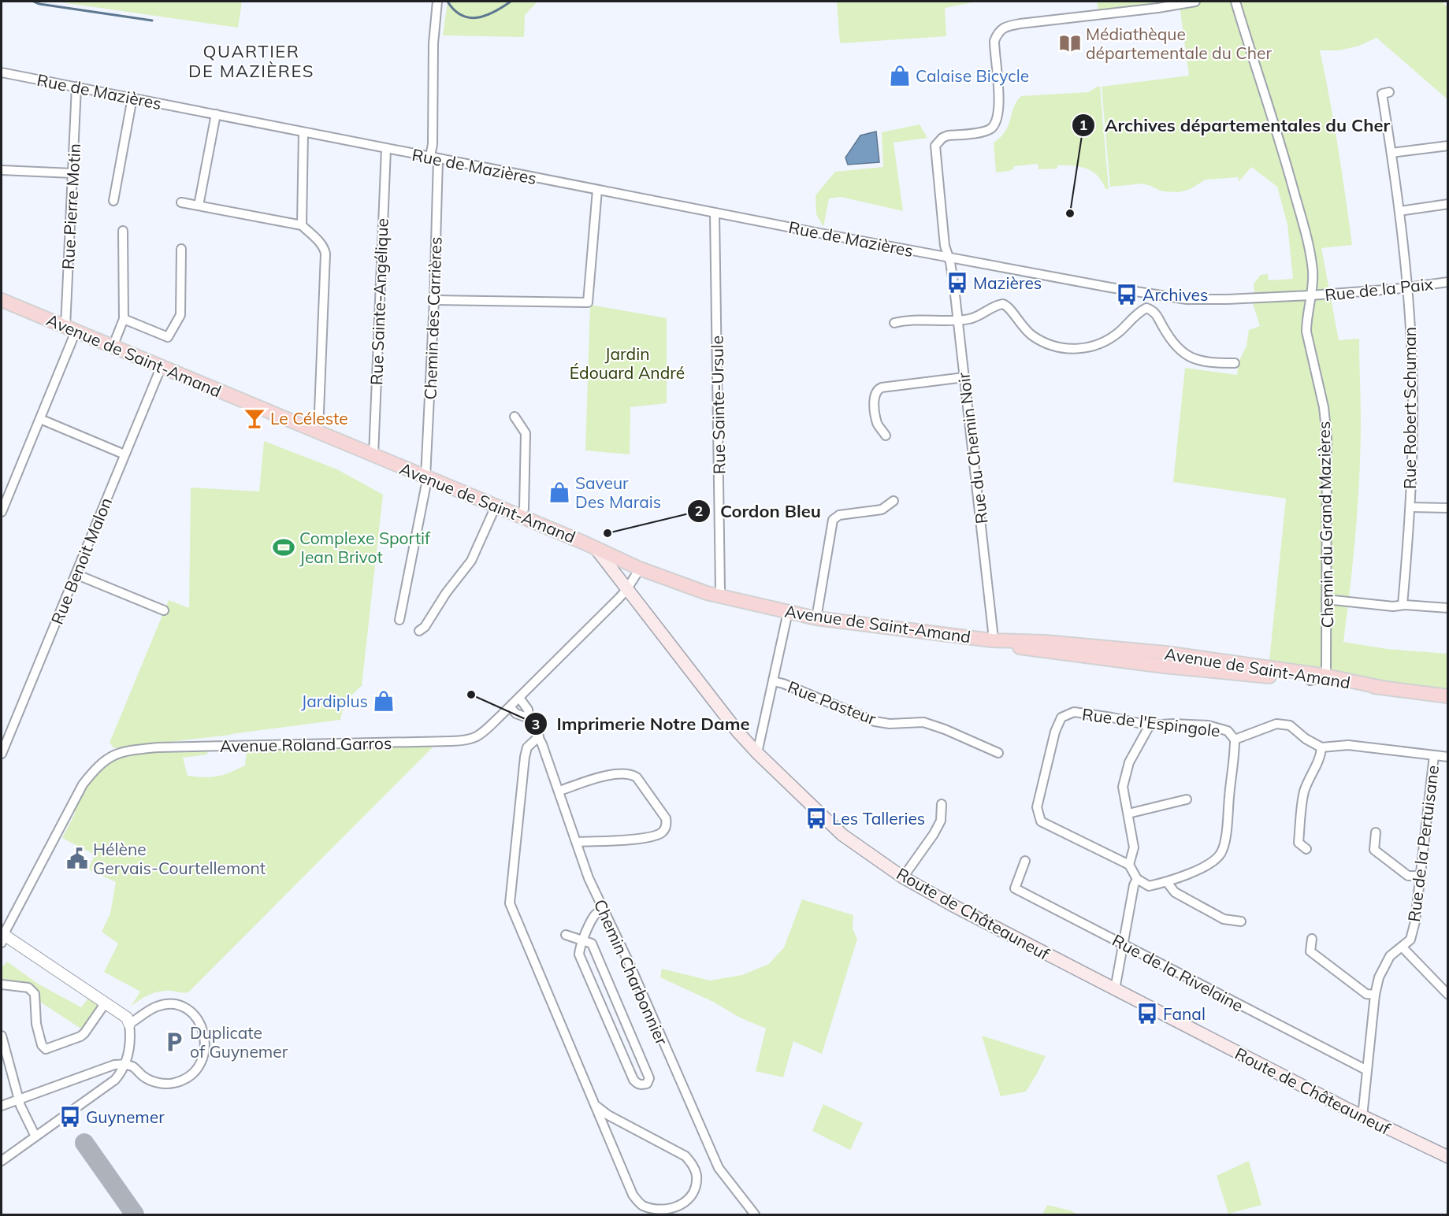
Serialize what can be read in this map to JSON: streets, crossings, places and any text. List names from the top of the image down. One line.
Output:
{"streets":{"main road":["Avenue de Saint-Amand","Route de Châteauneuf"],"street":["Rue de Mazières","Rue Pierre Motin","Rue de la Paix","Rue Sainte-Angélique","Chemin des Carrières","Rue Sainte-Ursule","Rue Robert Schuman","Rue du Chemin Noir","Chemin du Grand Mazières","Rue Benoit Malon","Rue Pasteur","Rue de l'Espingole","Avenue Roland Garros","Rue de la Pertuisane","Chemin Charbonnier","Rue de la Rivelaine"]},"crossings":[["Rue de Mazières","Rue Pierre Motin"],["Rue de Mazières","Rue de la Paix"],["Rue de Mazières","Rue Sainte-Angélique"],["Rue de Mazières","Chemin des Carrières"],["Rue de Mazières","Rue Sainte-Ursule"],["Rue de Mazières","Rue du Chemin Noir"],["Rue Pierre Motin","Avenue de Saint-Amand"],["Rue de la Paix","Rue Robert Schuman"],["Rue de la Paix","Chemin du Grand Mazières"],["Rue Sainte-Angélique","Avenue de Saint-Amand"],["Chemin des Carrières","Avenue de Saint-Amand"],["Avenue de Saint-Amand","Rue Sainte-Ursule"],["Avenue de Saint-Amand","Rue du Chemin Noir"],["Avenue de Saint-Amand","Chemin du Grand Mazières"],["Avenue de Saint-Amand","Rue Benoit Malon"],["Avenue de Saint-Amand","Avenue Roland Garros"],["Avenue de Saint-Amand","Route de Châteauneuf"],["Avenue Roland Garros","Route de Châteauneuf"],["Avenue Roland Garros","Chemin Charbonnier"],["Rue de la Pertuisane","Route de Châteauneuf"],["Rue de la Pertuisane","Rue de la Rivelaine"]],"districts":["QUARTIER DE MAZIÈRES"],"parks":["Jardin Édouard André"],"places":{"library":["Médiathèque départementale du Cher"],"shop":["Calaise Bicycle","Saveur Des Marais","Jardiplus"],"other":["Archives départementales du Cher","Cordon Bleu","Imprimerie Notre Dame"],"bus stop":["Mazières","Archives","Les Talleries","Fanal","Guynemer"],"bar":["Le Céleste"],"sports":["Complexe Sportif Jean Brivot"],"public building":["Hélène Gervais-Courtellemont"],"parking":["Duplicate of Guynemer"]}}
